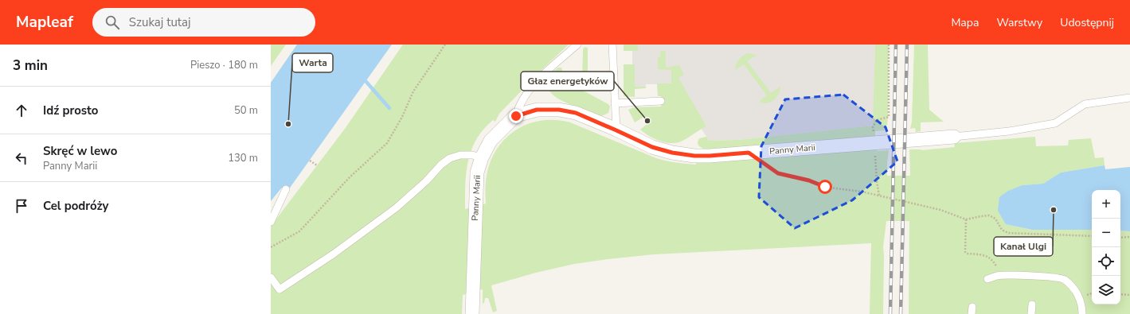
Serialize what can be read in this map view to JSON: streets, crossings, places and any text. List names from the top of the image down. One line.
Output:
{"streets":{"street":["Panny Marii"]},"places":["Głaz energetyków","Warta","Kanał Ulgi"],"page":{"header":"Mapleaf","search":"Szukaj tutaj","nav":["Mapa","Warstwy","Udostępnij"],"heading":["3 min","Pieszo · 180 m"],"list":[["Idź prosto","50 m"],["Skręć w lewo","Panny Marii","130 m"],"Cel podróży"],"map_buttons":["+","−"]}}
